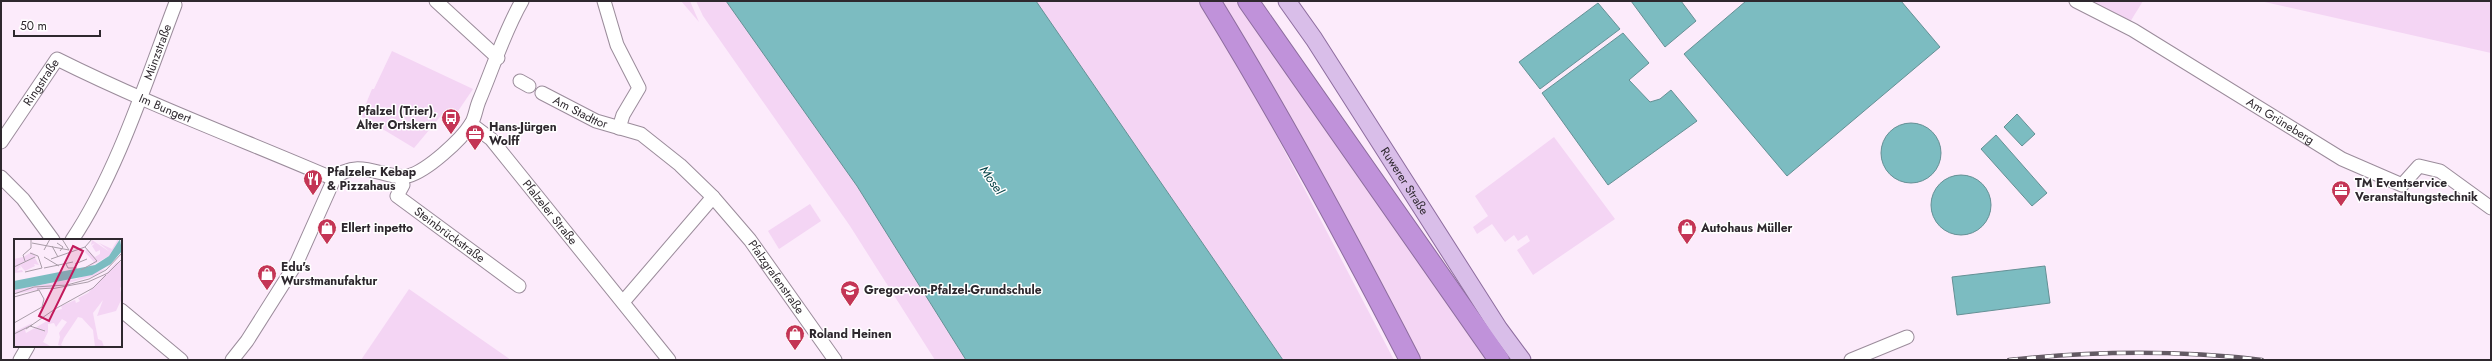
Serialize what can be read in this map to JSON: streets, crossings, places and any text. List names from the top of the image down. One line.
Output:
{"streets":{"main road":["Ruwerer Straße"],"street":["Münzstraße","Ringstraße","Am Stadttor","Im Bungert","Am Grüneberg","Pfalzeler Straße","Steinbrückstraße","Pfalzgrafenstraße"]},"crossings":[["Münzstraße","Ringstraße"],["Münzstraße","Im Bungert"],["Ringstraße","Im Bungert"],["Am Stadttor","Pfalzgrafenstraße"]],"water":["Mosel"],"places":{"bus stop":["Pfalzel (Trier), Alter Ortskern"],"office":["Hans-Jürgen Wolff","TM Eventservice Veranstaltungstechnik"],"restaurant":["Pfalzeler Kebap & Pizzahaus"],"shop":["Ellert inpetto","Autohaus Müller","Edu's Wurstmanufaktur","Roland Heinen"],"school or university":["Gregor-von-Pfalzel-Grundschule"]},"scale_bar":"50 m"}
